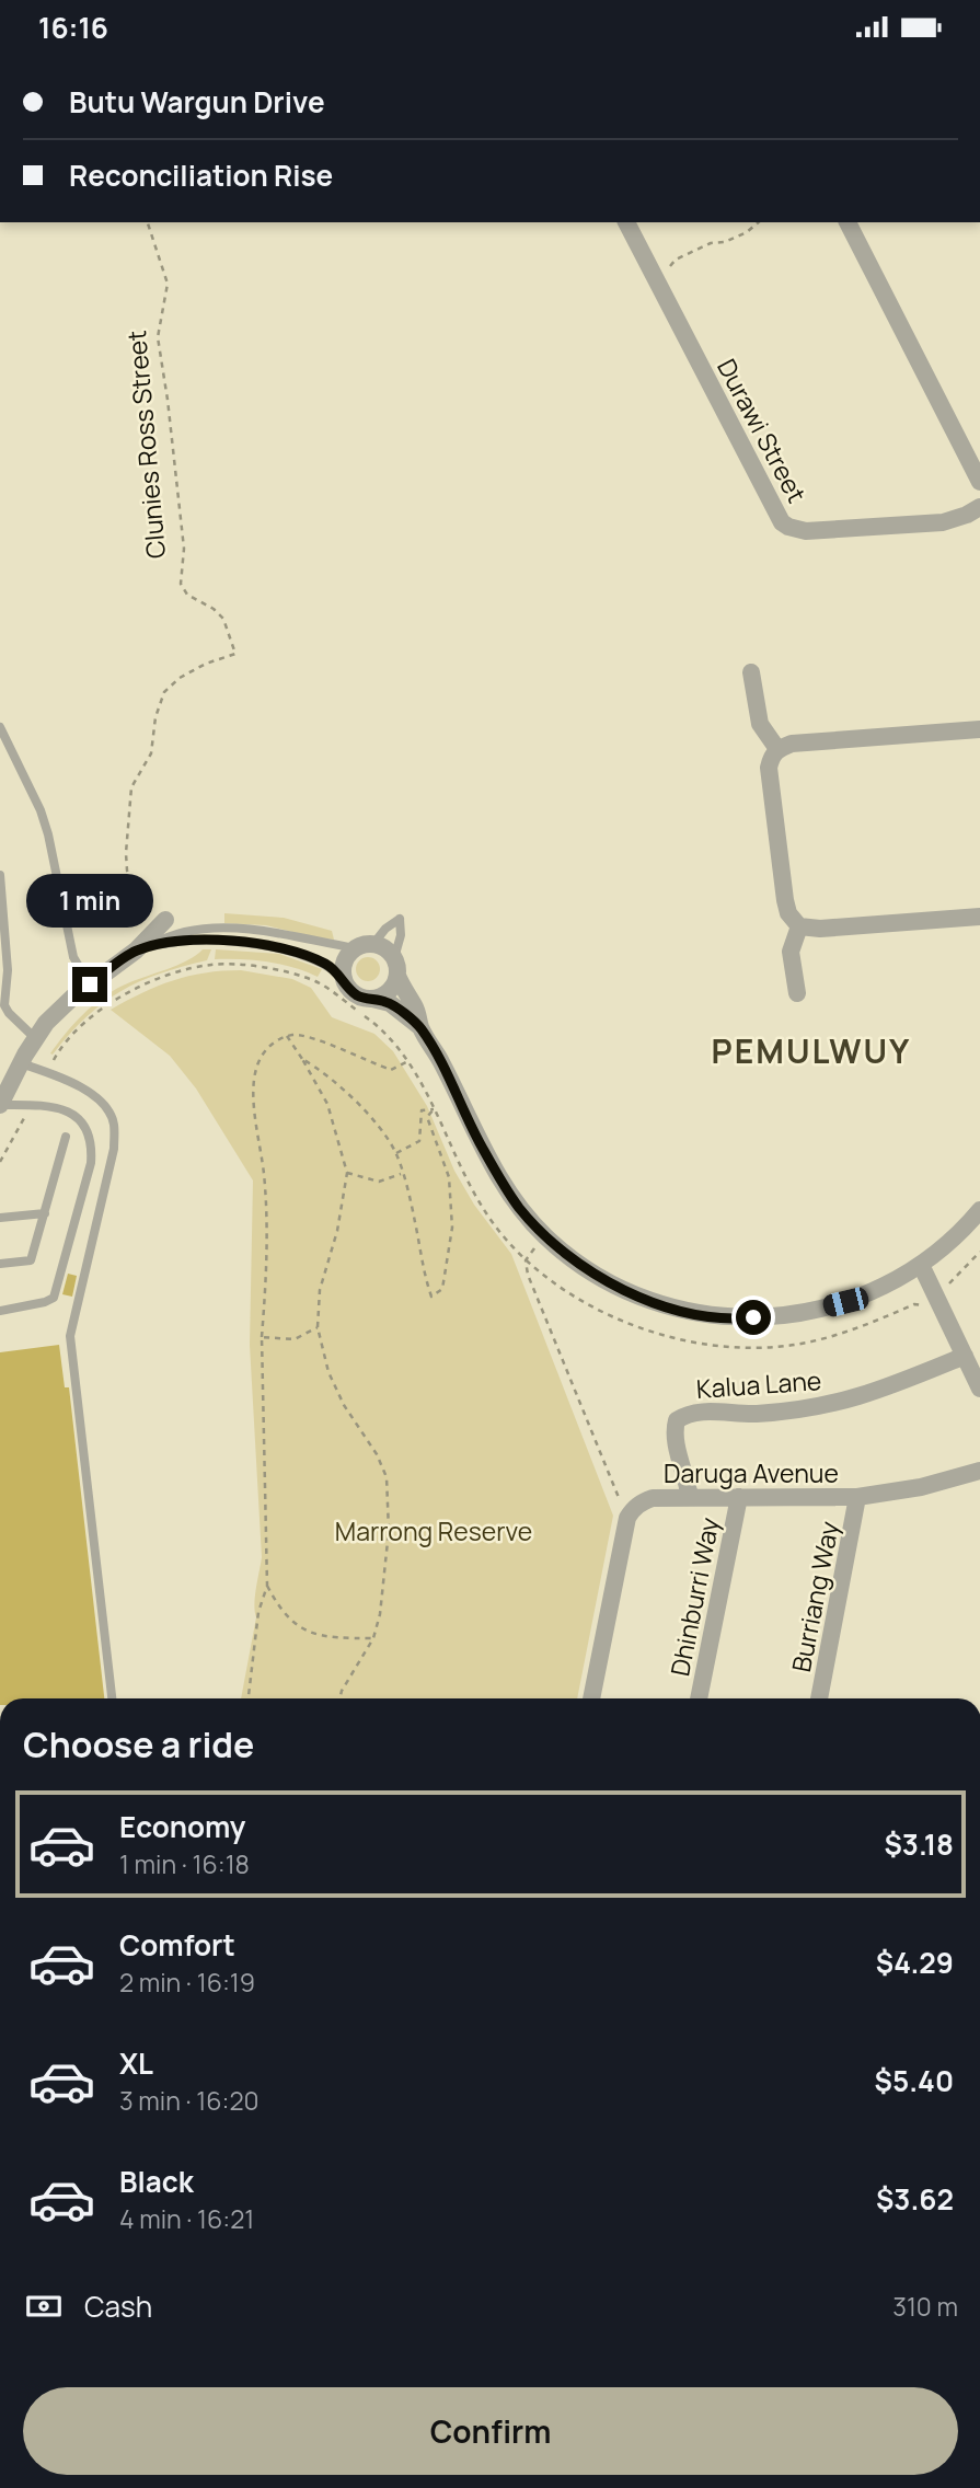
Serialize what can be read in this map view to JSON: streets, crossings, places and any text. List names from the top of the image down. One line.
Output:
{"streets":{"street":["Durawi Street","Kalua Lane","Daruga Avenue","Dhinburri Way","Burriang Way"],"path":["Clunies Ross Street"]},"crossings":[["Kalua Lane","Daruga Avenue"],["Daruga Avenue","Dhinburri Way"],["Daruga Avenue","Burriang Way"]],"districts":["PEMULWUY"],"parks":["Marrong Reserve"],"page":{"status":"16:16","banner":["Butu Wargun Drive","Reconciliation Rise"],"bubble":"1 min","heading":"Choose a ride","list":[{"name":"Economy","note":"1 min · 16:18","value":"$3.18"},{"name":"Comfort","note":"2 min · 16:19","value":"$4.29"},{"name":"XL","note":"3 min · 16:20","value":"$5.40"},{"name":"Black","note":"4 min · 16:21","value":"$3.62"}],"pay":["Cash","310 m"],"buttons":"Confirm"}}
